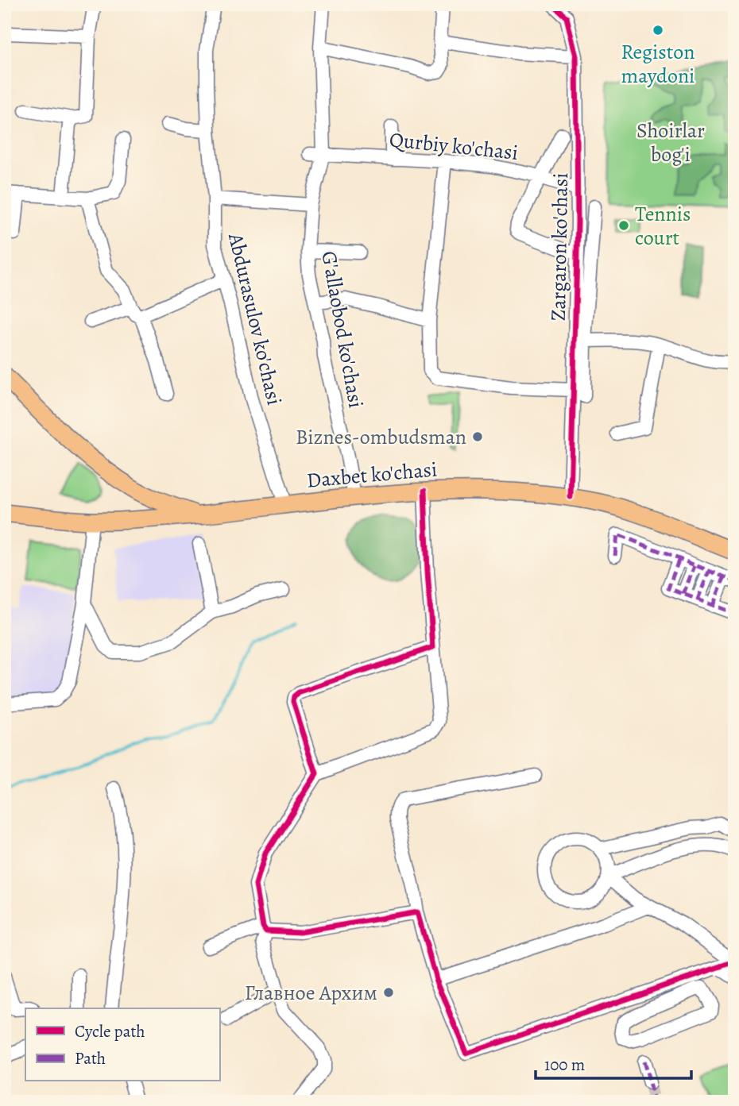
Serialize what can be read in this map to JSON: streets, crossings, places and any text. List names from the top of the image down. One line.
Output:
{"streets":{"main road":["Daxbet ko'chasi"],"street":["Qurbiy ko'chasi","Zargaron ko'chasi","Abdurasulov ko'chasi","G'allaobod ko'chasi"]},"crossings":[["Qurbiy ko'chasi","Zargaron ko'chasi"],["Qurbiy ko'chasi","G'allaobod ko'chasi"],["Zargaron ko'chasi","Daxbet ko'chasi"],["Abdurasulov ko'chasi","Daxbet ko'chasi"],["G'allaobod ko'chasi","Daxbet ko'chasi"]],"parks":["Shoirlar bog'i"],"places":["Registon maydoni","Tennis court","Biznes-ombudsman","Главное Архим"],"legend":["Cycle path","Path"],"scale_bar":"100 m"}
